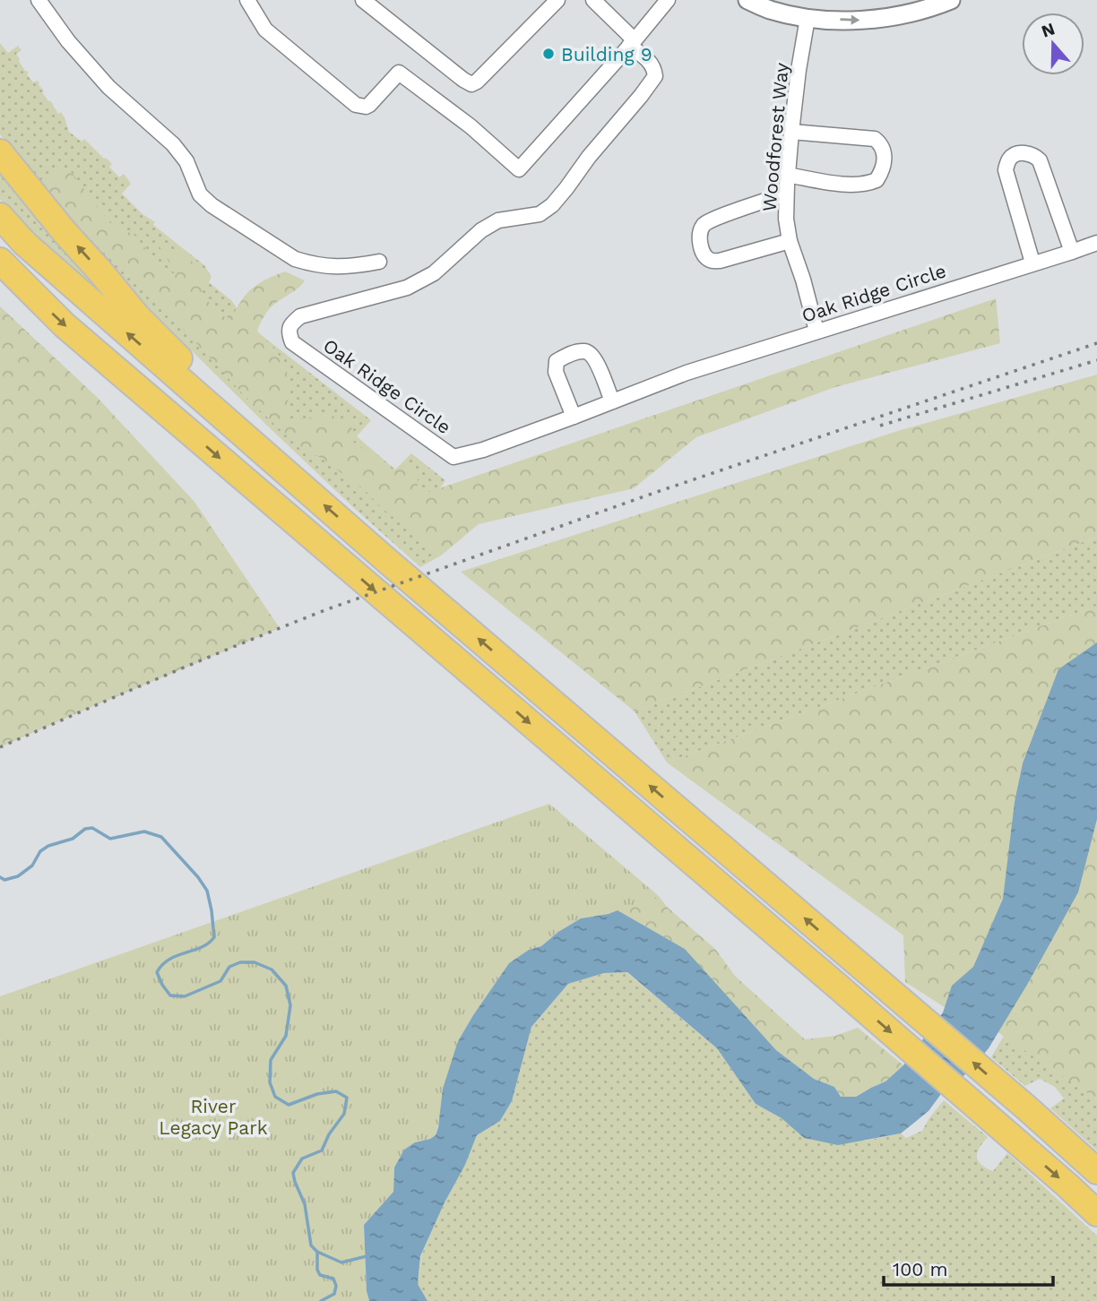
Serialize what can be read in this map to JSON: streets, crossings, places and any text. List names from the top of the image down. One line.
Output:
{"streets":{"street":["Woodforest Way","Oak Ridge Circle"]},"crossings":[["Woodforest Way","Oak Ridge Circle"]],"parks":["River Legacy Park"],"places":["Building 9"],"scale_bar":"100 m","north":"top"}
